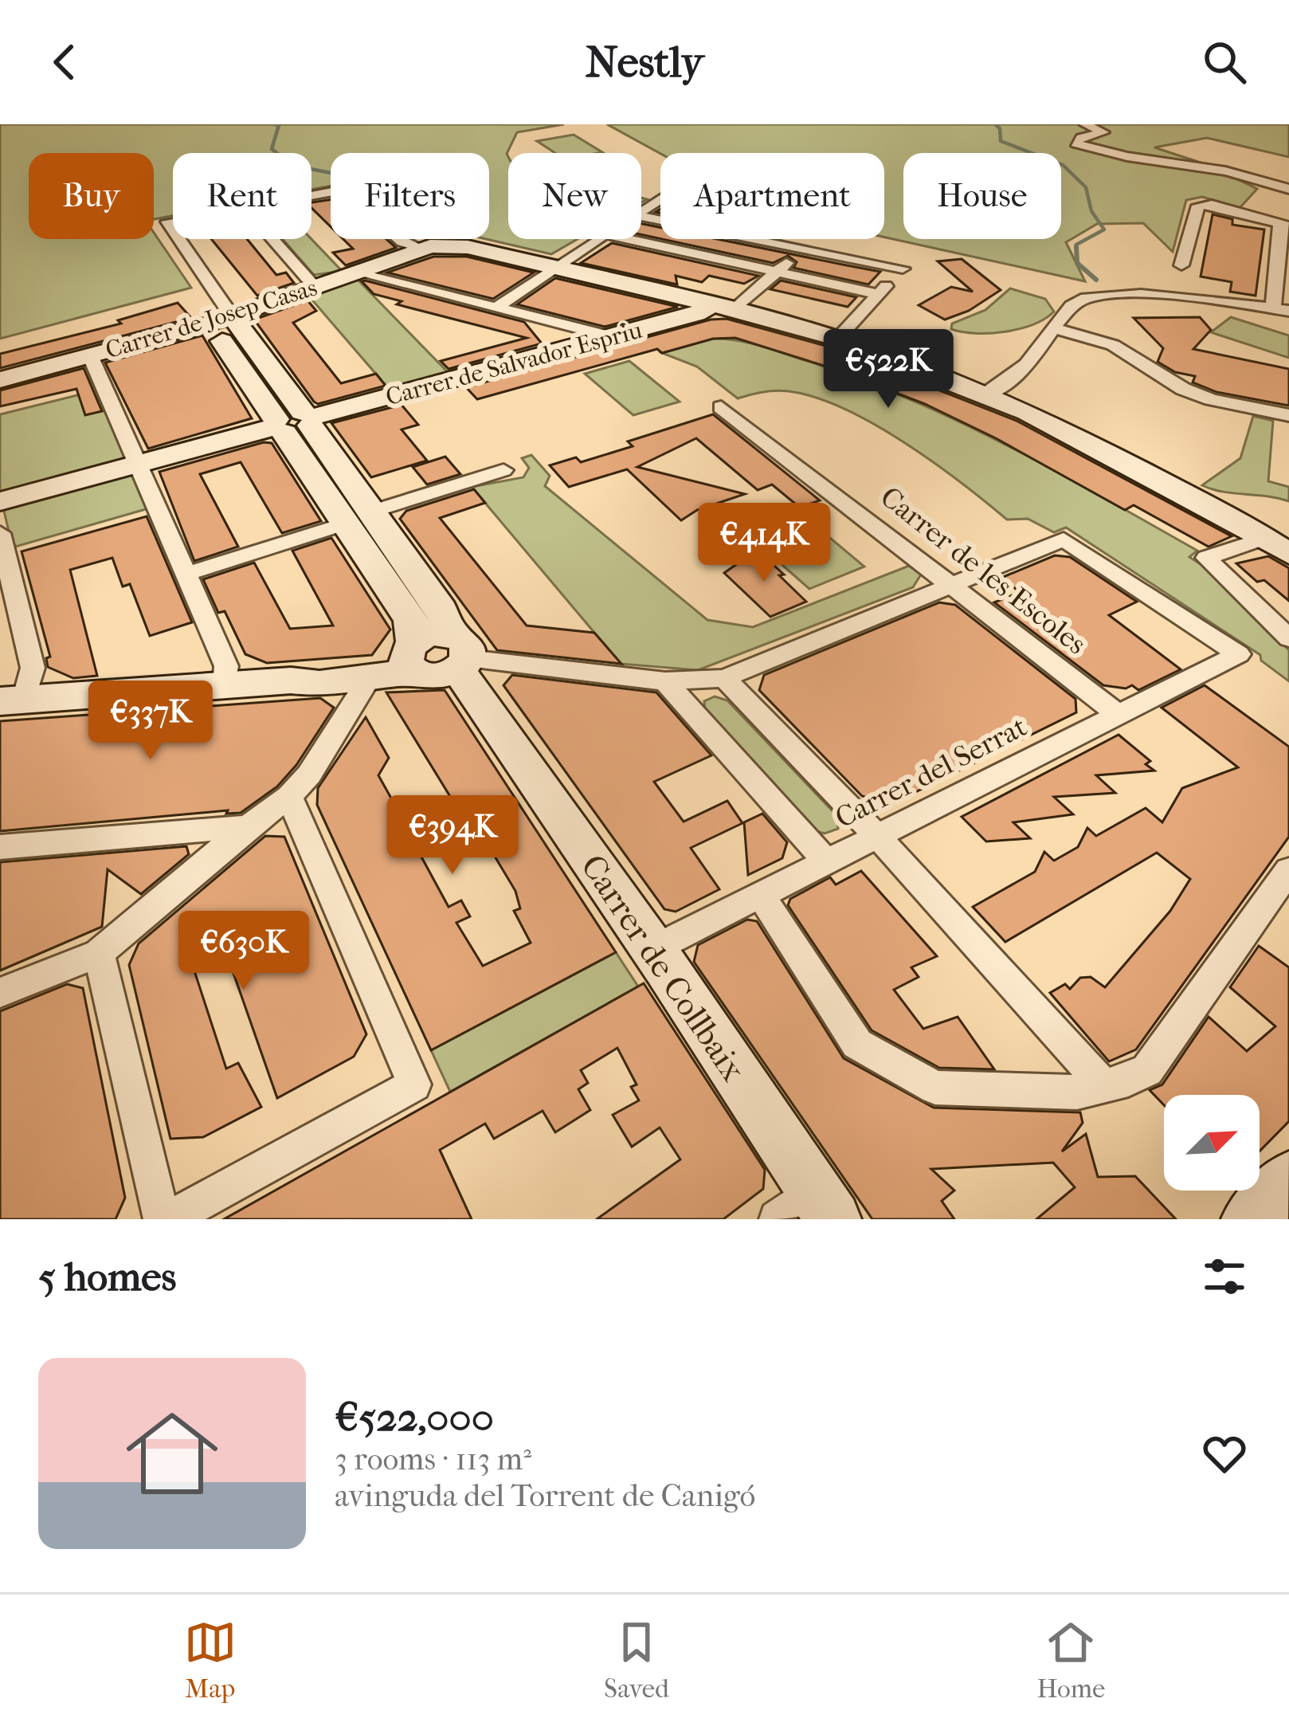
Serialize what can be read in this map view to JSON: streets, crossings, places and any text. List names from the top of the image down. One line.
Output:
{"streets":{"street":["Carrer de Josep Casas","Carrer de Salvador Espriu","Carrer de les Escoles","Carrer del Serrat","Carrer de Collbaix"]},"crossings":[["Carrer de Josep Casas","Carrer de Salvador Espriu"],["Carrer de Josep Casas","Carrer de Collbaix"],["Carrer de Salvador Espriu","Carrer de Collbaix"],["Carrer de les Escoles","Carrer del Serrat"],["Carrer del Serrat","Carrer de Collbaix"]],"north":"top right","page":{"header":"Nestly","chip":["Buy","Rent","Filters","New","Apartment","House"],"price":["€522K","€414K","€337K","€394K","€630K"],"heading":"5 homes","list":[{"name":"€522,000","note":"3 rooms · 113 m² · avinguda del Torrent de Canigó"}],"tabs":["Map","Saved","Home"]}}
